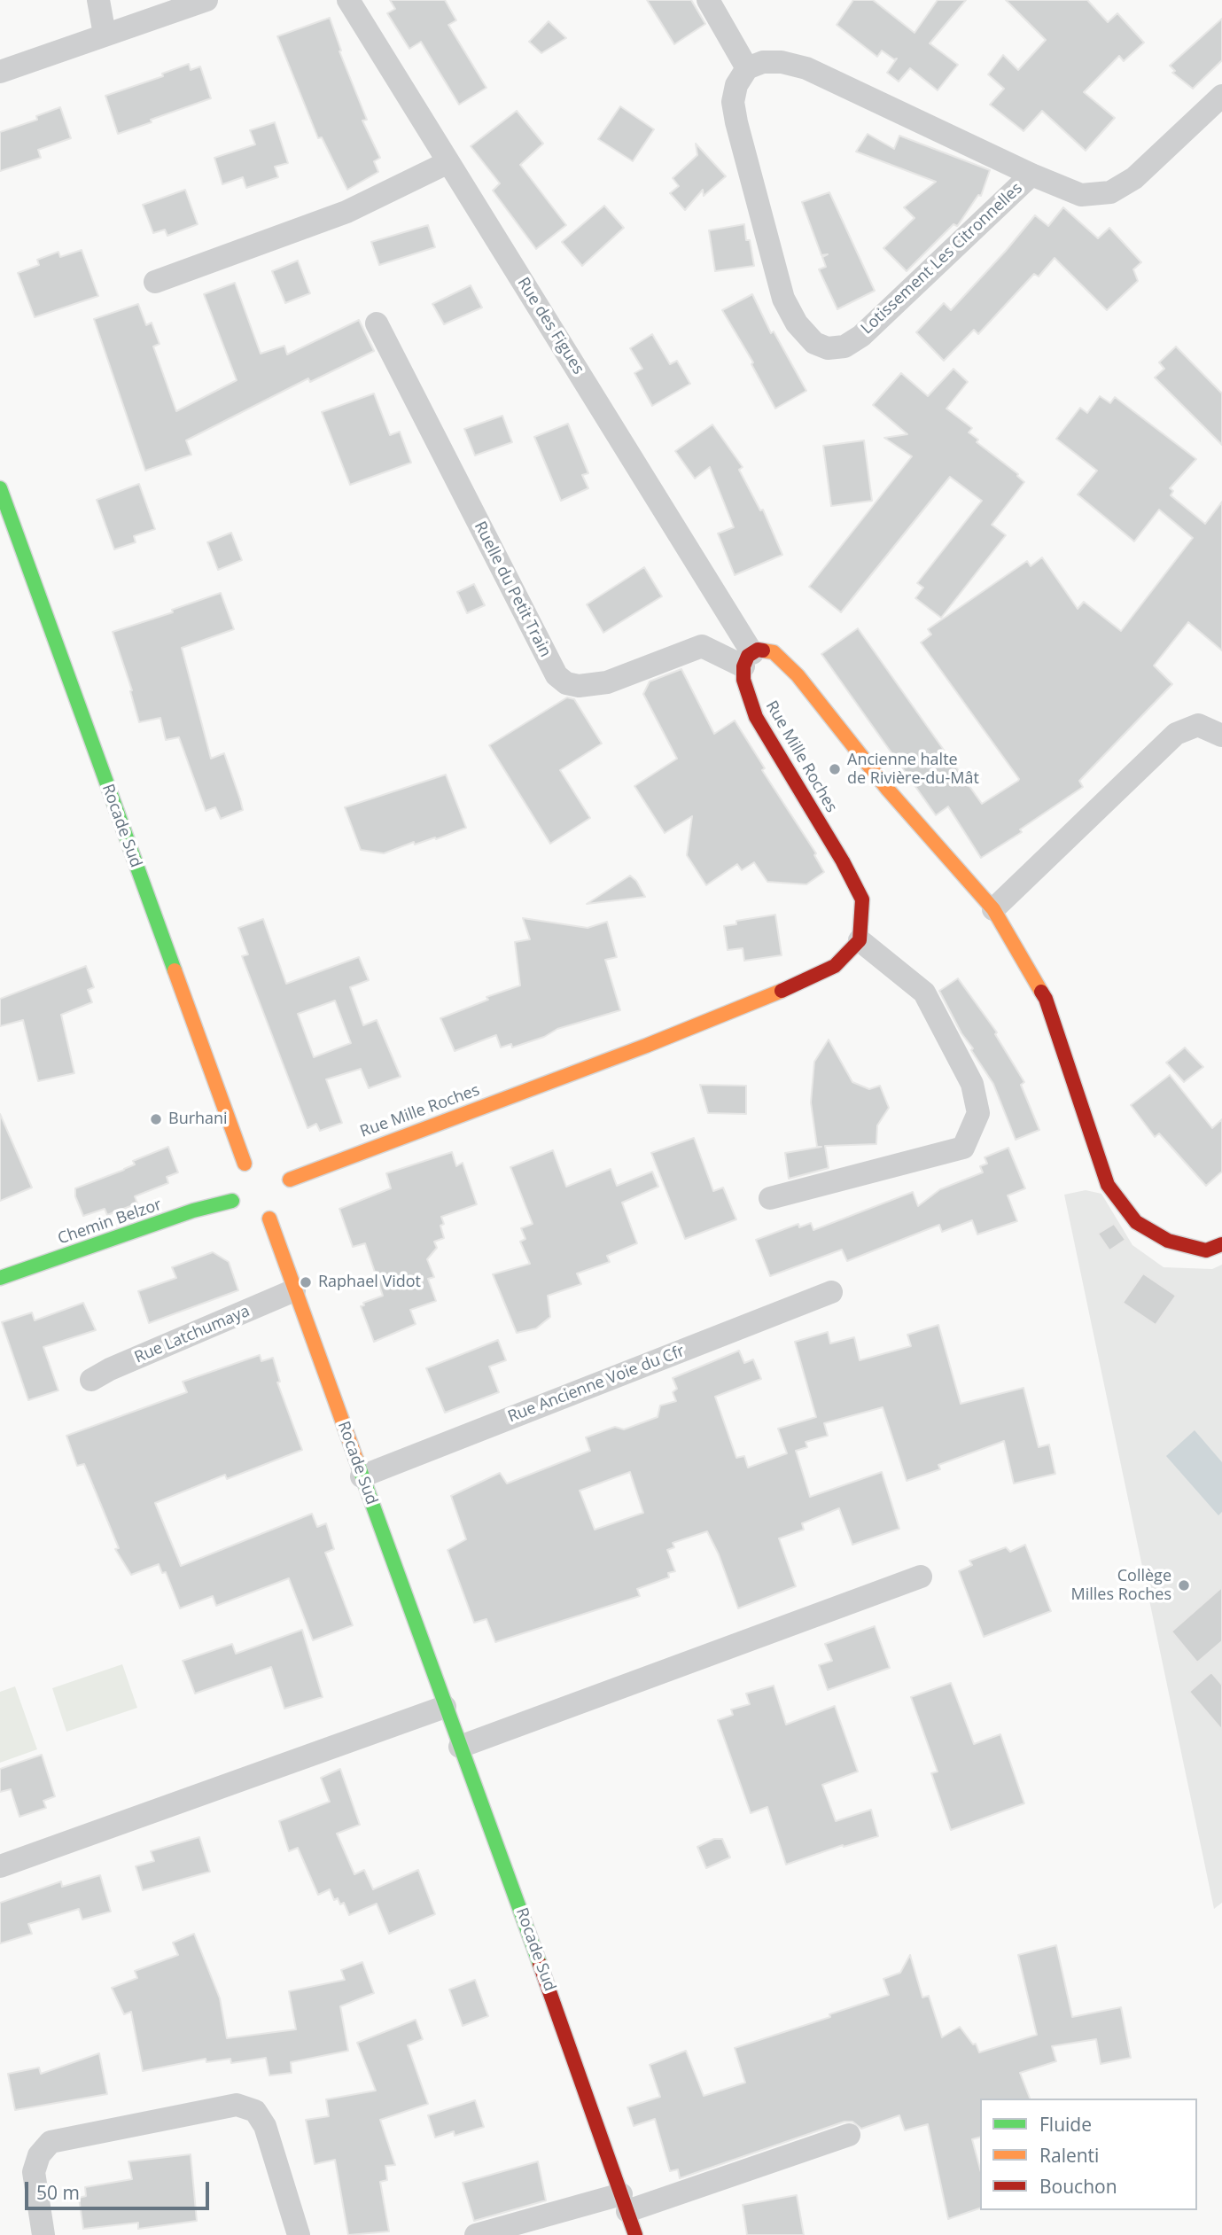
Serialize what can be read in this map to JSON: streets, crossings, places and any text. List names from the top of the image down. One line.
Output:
{"streets":{"street":["Lotissement Les Citronnelles","Rue des Figues","Ruelle du Petit Train","Rue Mille Roches","Rocade Sud","Chemin Belzor","Rue Latchumaya","Rue Ancienne Voie du Cfr"]},"crossings":[["Rue des Figues","Ruelle du Petit Train"],["Rue des Figues","Rue Mille Roches"],["Ruelle du Petit Train","Rue Mille Roches"],["Rocade Sud","Chemin Belzor"],["Rocade Sud","Rue Latchumaya"],["Rocade Sud","Rue Ancienne Voie du Cfr"]],"places":["Ancienne halte de Rivière-du-Mât","Burhani","Raphael Vidot","Collège Milles Roches"],"legend":["Fluide","Ralenti","Bouchon"],"scale_bar":"50 m"}
